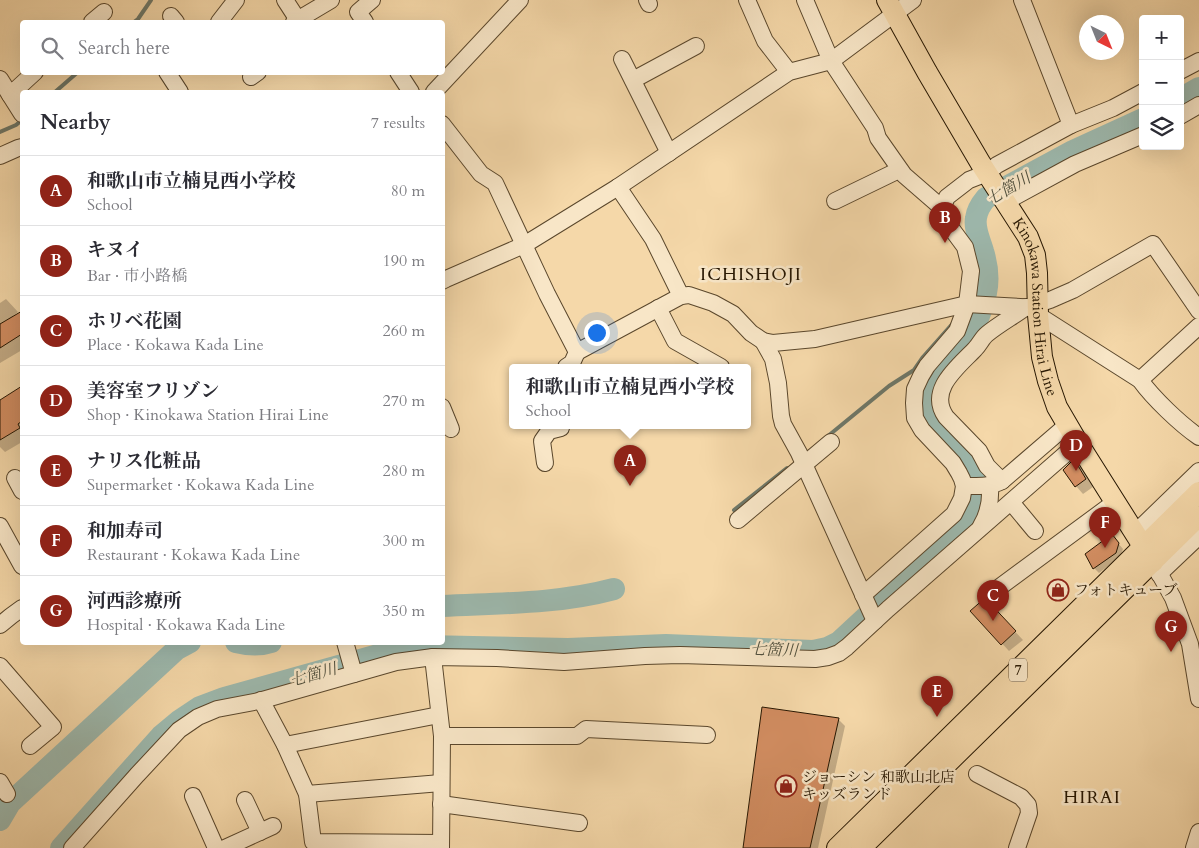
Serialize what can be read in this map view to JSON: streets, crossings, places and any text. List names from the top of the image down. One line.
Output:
{"streets":{"main road":["Kinokawa Station Hirai Line","7"]},"crossings":[["Kinokawa Station Hirai Line","7"]],"districts":["ICHISHOJI","HIRAI"],"water":["七箇川"],"places":{"shop":["フォトキューブ","ジョーシン 和歌山北店 キッズランド"]},"north":"bottom right","page":{"map_buttons":["+","−"],"search":"Search here","heading":["Nearby","7 results"],"list":[{"mark":"A","name":"和歌山市立楠見西小学校","note":"School","value":"80 m"},{"mark":"B","name":"キヌイ","note":"Bar · 市小路橋","value":"190 m"},{"mark":"C","name":"ホリベ花園","note":"Place · Kokawa Kada Line","value":"260 m"},{"mark":"D","name":"美容室フリゾン","note":"Shop · Kinokawa Station Hirai Line","value":"270 m"},{"mark":"E","name":"ナリス化粧品","note":"Supermarket · Kokawa Kada Line","value":"280 m"},{"mark":"F","name":"和加寿司","note":"Restaurant · Kokawa Kada Line","value":"300 m"},{"mark":"G","name":"河西診療所","note":"Hospital · Kokawa Kada Line","value":"350 m"}],"pins":["B","D","A","F","C","G","E"],"popup":["和歌山市立楠見西小学校","School"]}}
